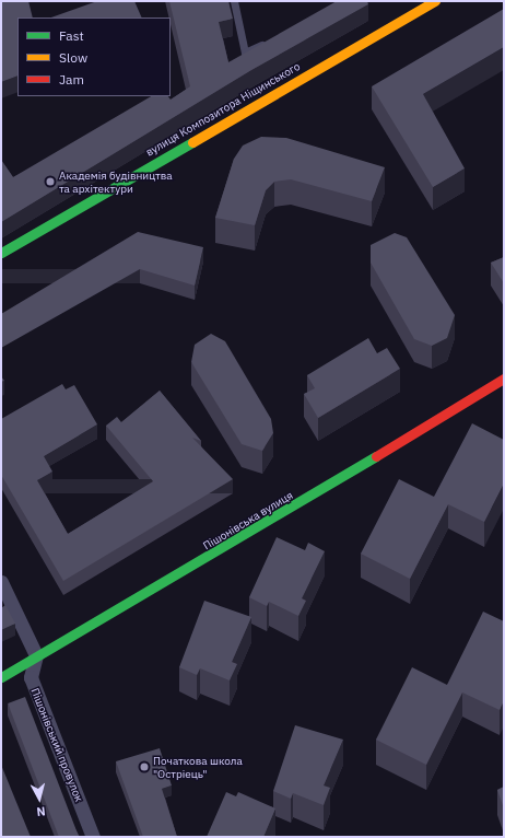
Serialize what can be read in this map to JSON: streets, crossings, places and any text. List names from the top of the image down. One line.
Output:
{"streets":{"street":["вулиця Композитора Ніщинського","Пішонівська вулиця","Пішонівський провулок"]},"crossings":[["Пішонівська вулиця","Пішонівський провулок"]],"places":["Академія будівництва та архітектури","Початкова школа \"Остріець\""],"legend":["Fast","Slow","Jam"],"north":"bottom"}
